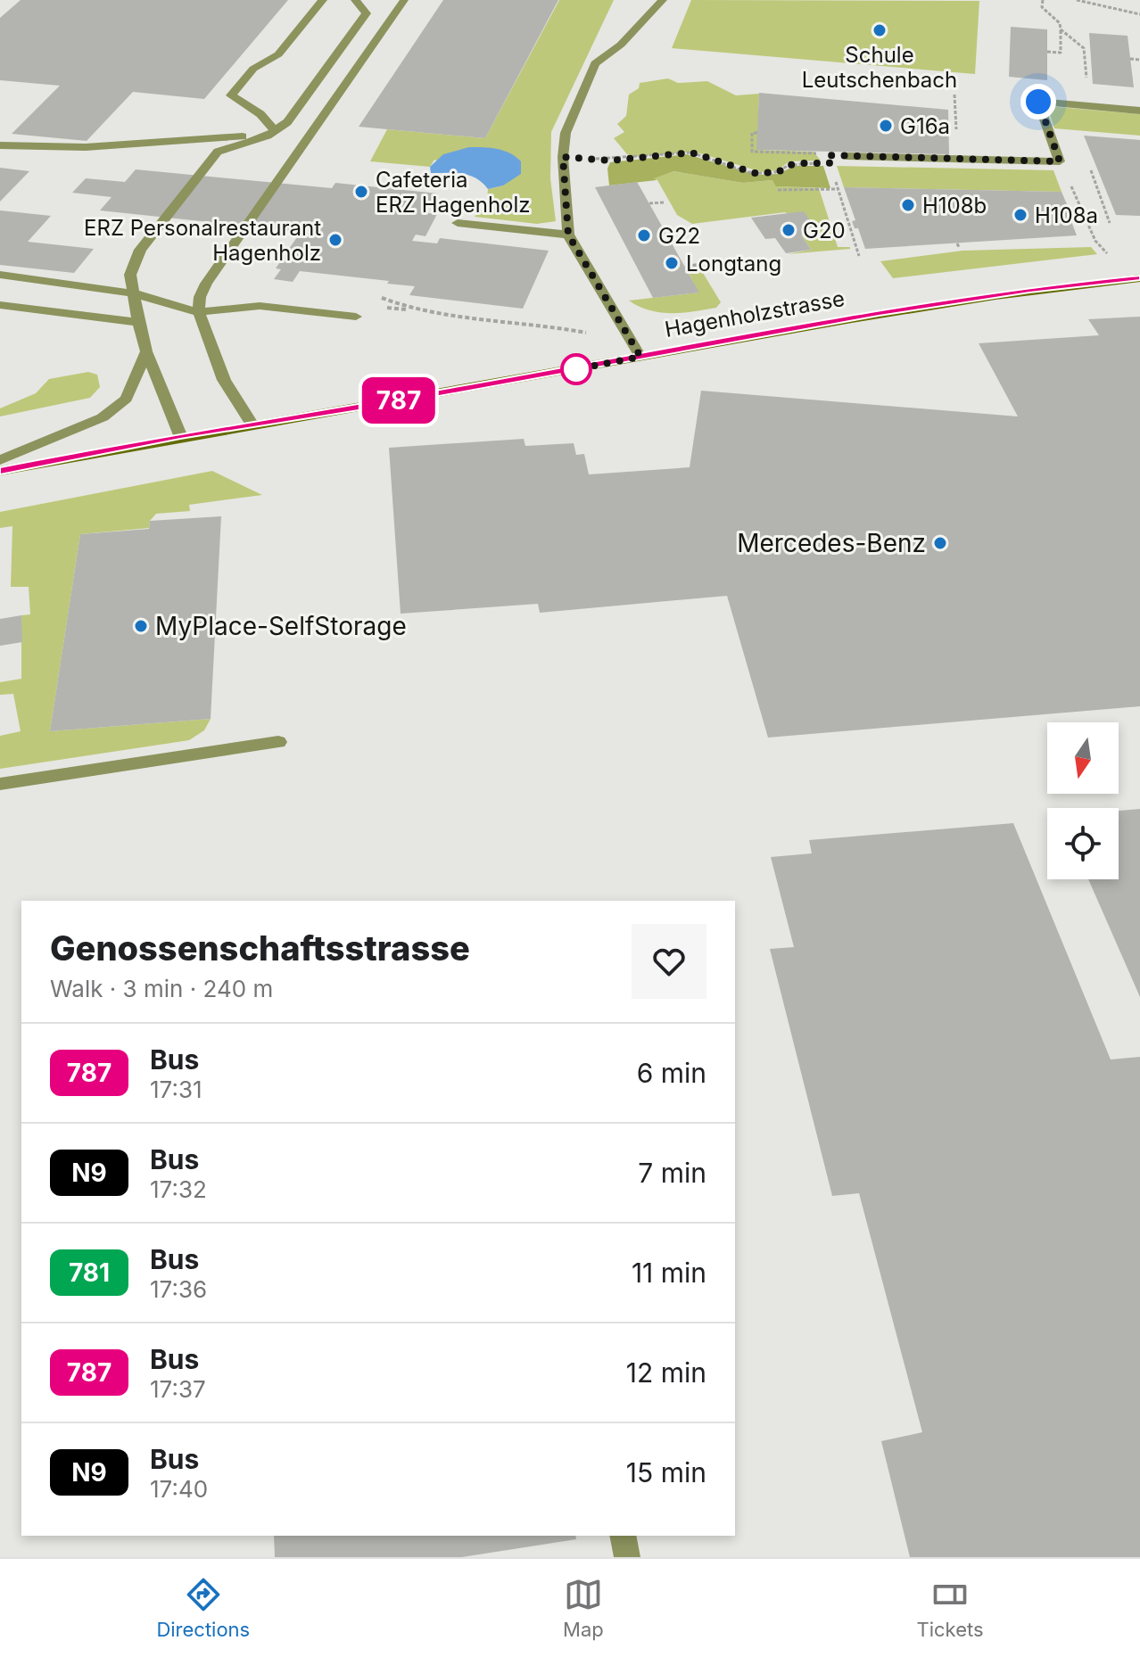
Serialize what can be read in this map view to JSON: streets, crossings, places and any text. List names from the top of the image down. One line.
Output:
{"streets":{"street":["Hagenholzstrasse"]},"places":["Schule Leutschenbach","G16a","Cafeteria ERZ Hagenholz","H108b","H108a","G20","G22","ERZ Personalrestaurant Hagenholz","Longtang","Mercedes-Benz","MyPlace-SelfStorage"],"lines":["bus line 787"],"north":"bottom","page":{"on_map":"787","heading":["Genossenschaftsstrasse","Walk · 3 min · 240 m"],"list":[{"mark":"787","name":"Bus","note":"17:31","value":"6 min"},{"mark":"N9","name":"Bus","note":"17:32","value":"7 min"},{"mark":"781","name":"Bus","note":"17:36","value":"11 min"},{"mark":"787","name":"Bus","note":"17:37","value":"12 min"},{"mark":"N9","name":"Bus","note":"17:40","value":"15 min"}],"tabs":["Directions","Map","Tickets"]}}
